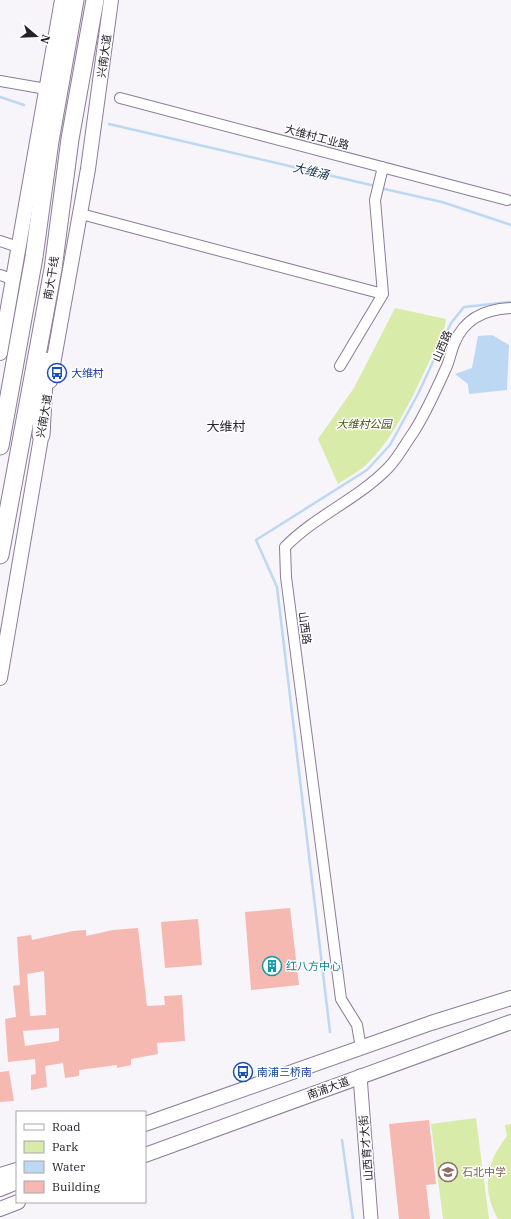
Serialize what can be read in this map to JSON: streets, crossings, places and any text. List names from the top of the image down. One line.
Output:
{"streets":{"highway":["南大干线"],"main road":["兴南大道","南浦大道"],"street":["大维村工业路","山西路","山西育才大街"]},"crossings":[["南浦大道","山西育才大街"]],"districts":["大维村"],"water":["大维涌"],"parks":["大维村公园"],"places":{"bus stop":["大维村","南浦三桥南"],"building":["红八方中心"],"school or university":["石北中学"]},"legend":["Road","Park","Water","Building"],"north":"right"}
